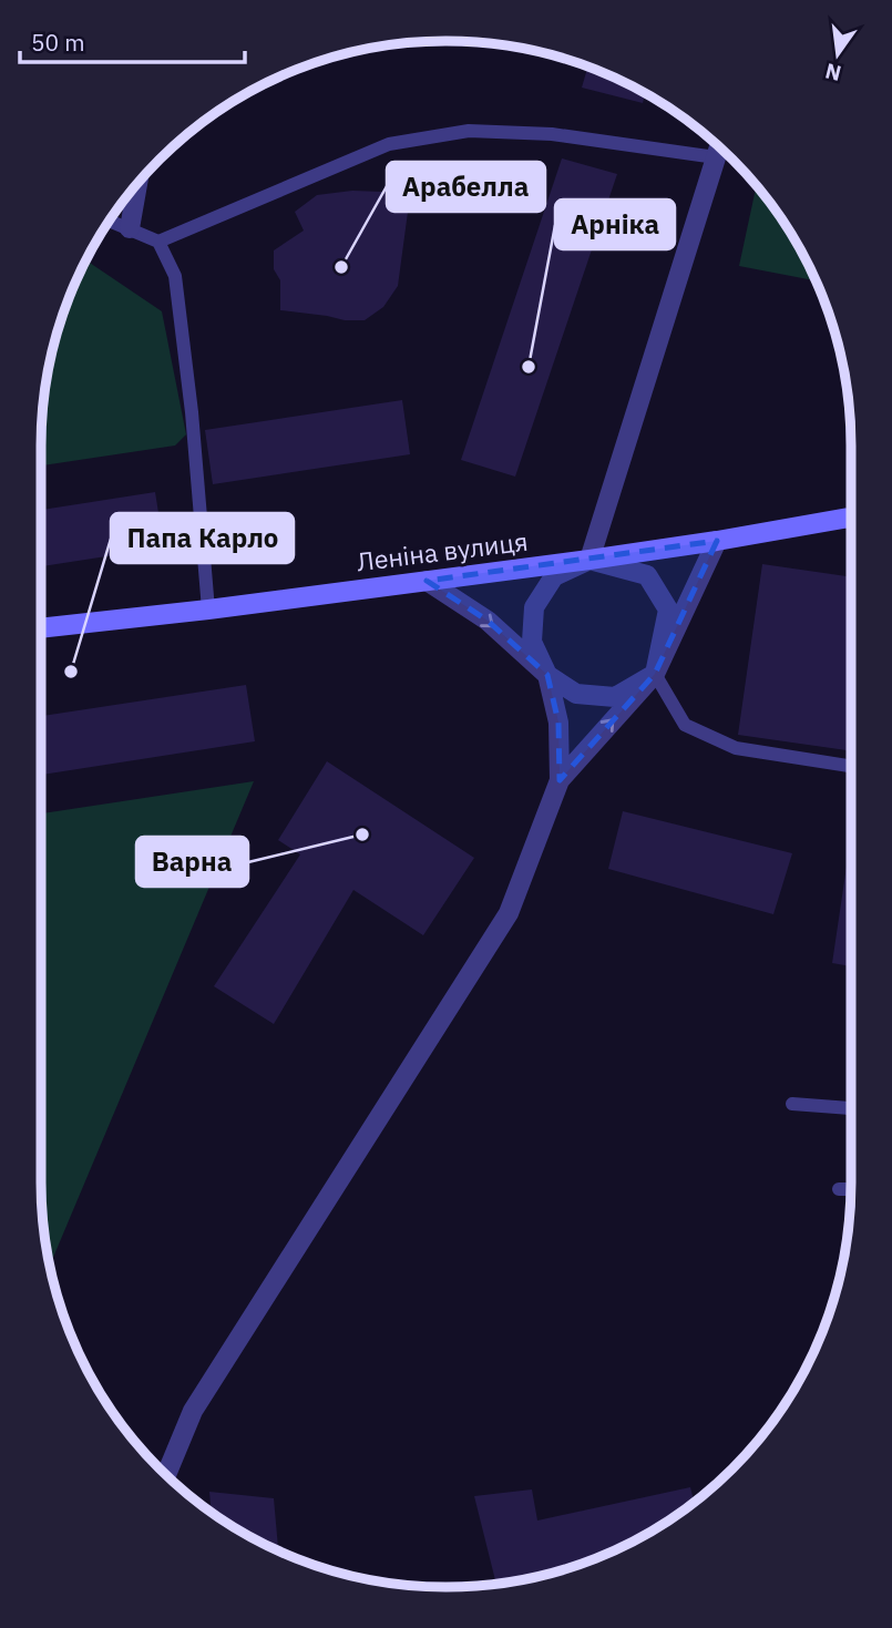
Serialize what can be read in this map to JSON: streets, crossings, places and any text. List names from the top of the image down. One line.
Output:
{"streets":{"main road":["Леніна вулиця"]},"places":["Арабелла","Арніка","Папа Карло","Варна"],"scale_bar":"50 m","north":"bottom"}
